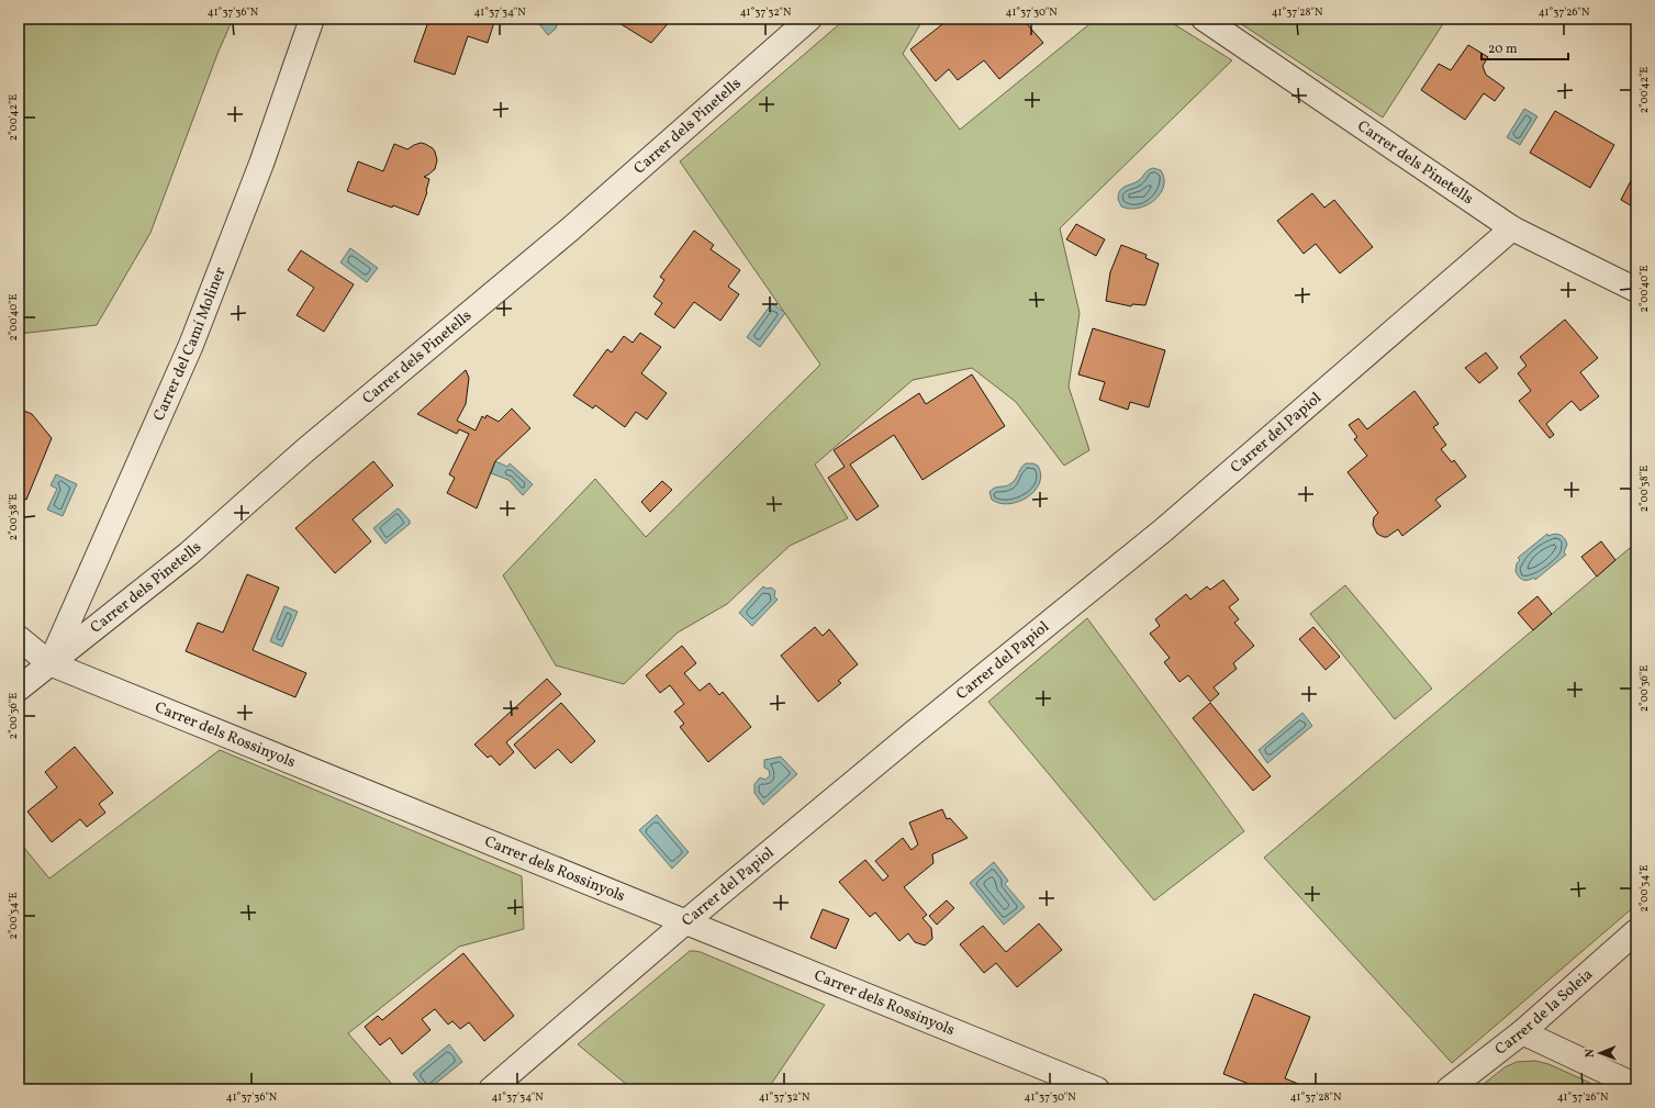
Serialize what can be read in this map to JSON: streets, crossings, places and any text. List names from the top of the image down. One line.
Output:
{"streets":{"street":["Carrer dels Pinetells","Carrer del Camí Moliner","Carrer del Papiol","Carrer dels Rossinyols","Carrer de la Soleia"]},"crossings":[["Carrer dels Pinetells","Carrer del Camí Moliner"],["Carrer dels Pinetells","Carrer del Papiol"],["Carrer dels Pinetells","Carrer dels Rossinyols"],["Carrer del Camí Moliner","Carrer dels Rossinyols"],["Carrer del Papiol","Carrer dels Rossinyols"]],"scale_bar":"20 m","north":"left","coordinates":["41°37'36\"N","41°37'34\"N","41°37'32\"N","41°37'30\"N","41°37'28\"N","41°37'26\"N","2°00'42\"E","2°00'40\"E","2°00'38\"E","2°00'36\"E","2°00'34\"E"]}
